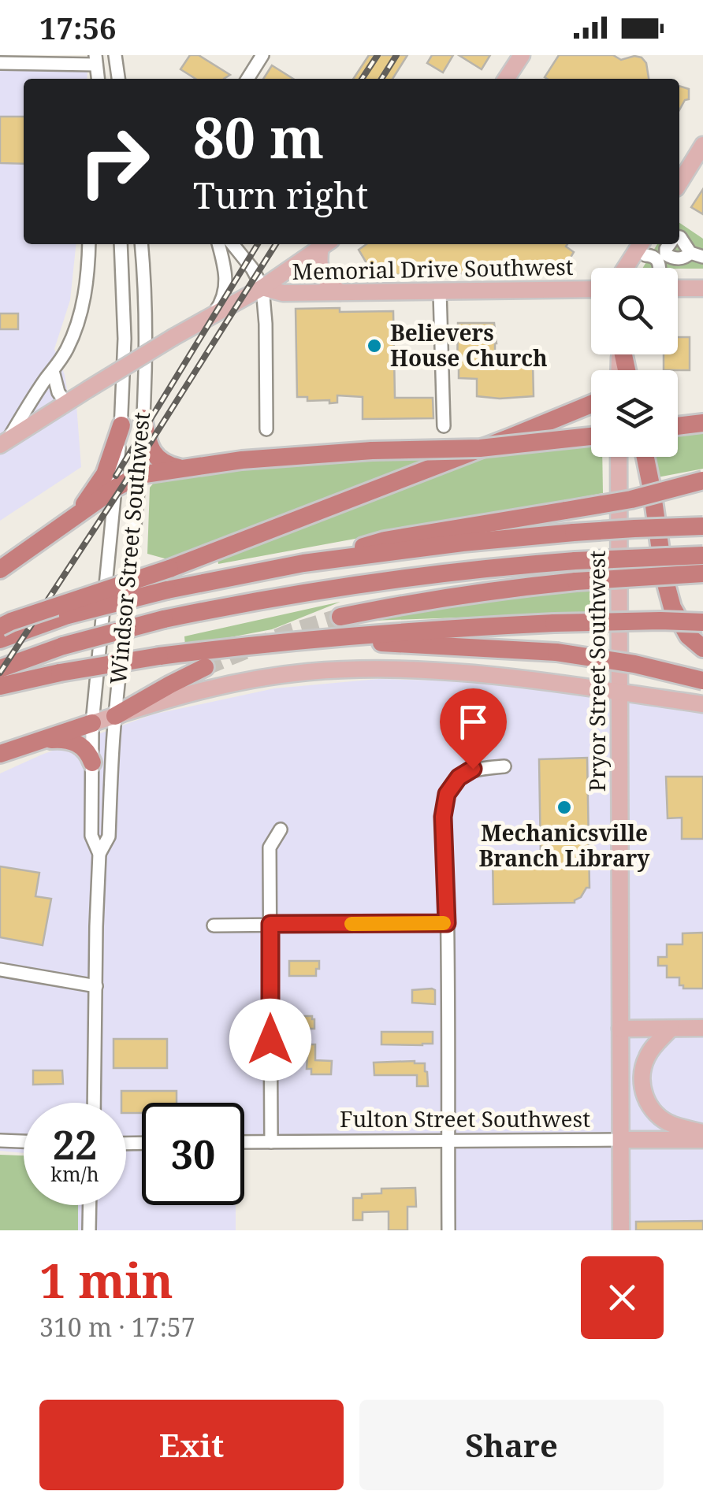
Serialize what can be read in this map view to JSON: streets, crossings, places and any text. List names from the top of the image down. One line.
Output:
{"streets":{"main road":["Memorial Drive Southwest","Pryor Street Southwest","Fulton Street Southwest"],"street":["Windsor Street Southwest"]},"crossings":[["Pryor Street Southwest","Fulton Street Southwest"]],"places":["Believers House Church","Mechanicsville Branch Library"],"page":{"status":"17:56","turn":["80 m","Turn right"],"speed":"22 km/h","limit":"30","heading":["1 min","310 m · 17:57"],"buttons":["Exit","Share"]}}
